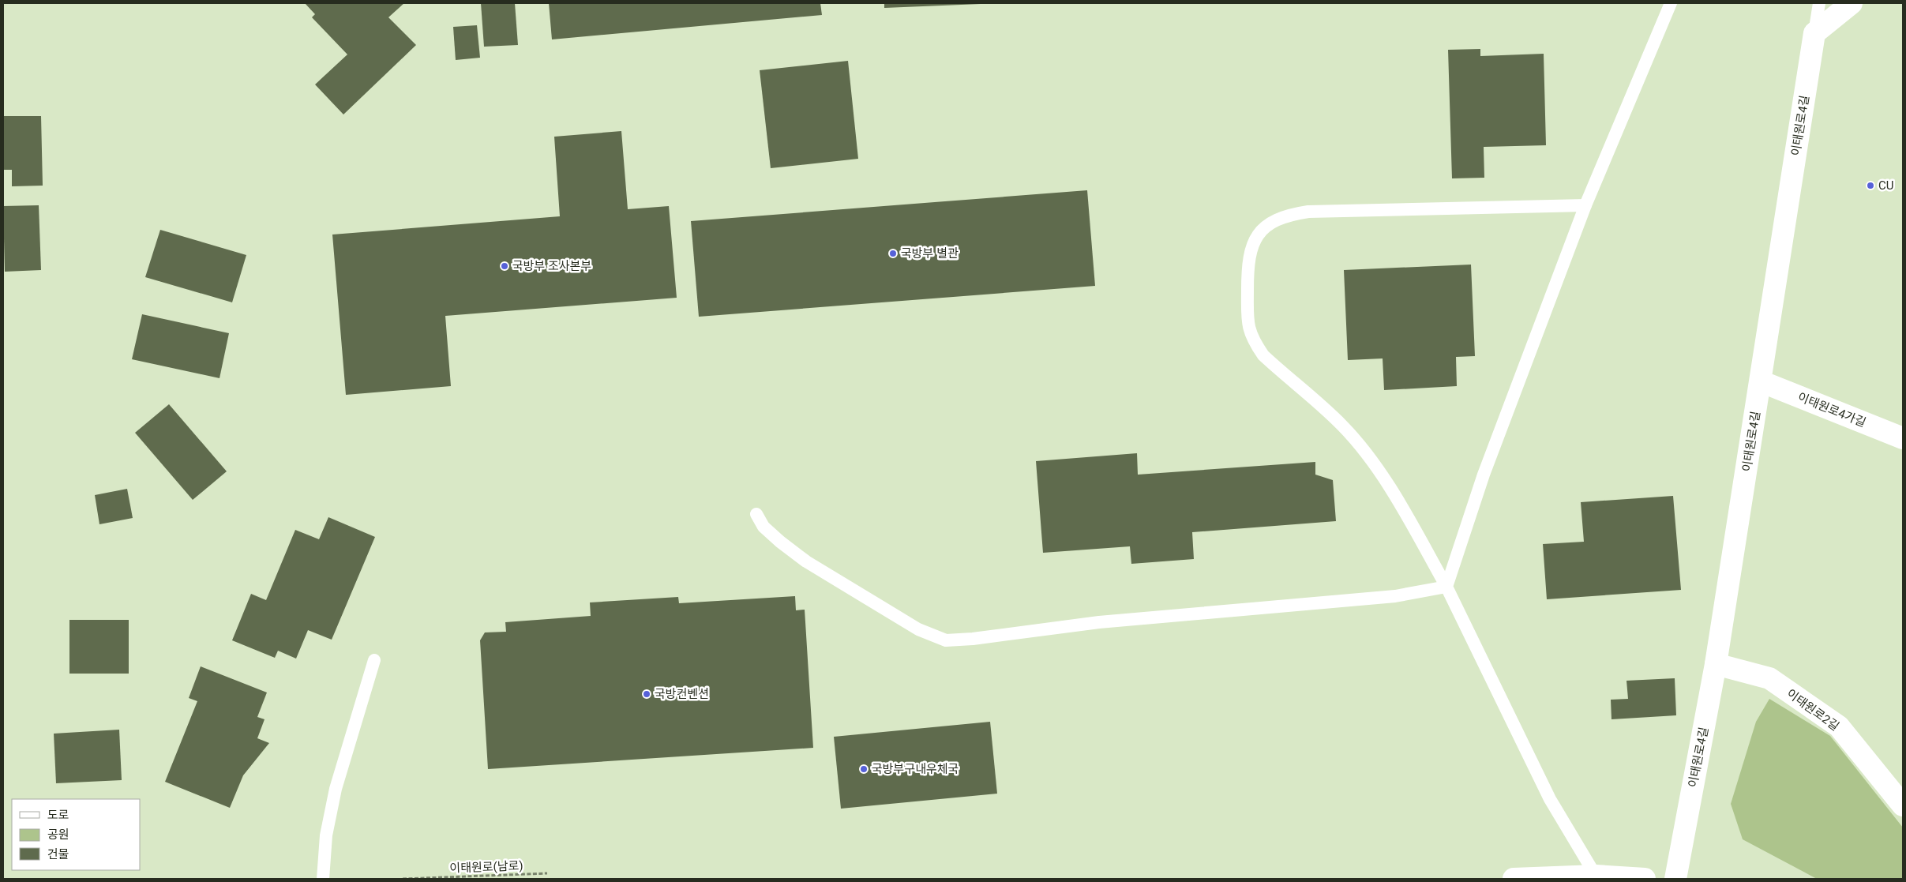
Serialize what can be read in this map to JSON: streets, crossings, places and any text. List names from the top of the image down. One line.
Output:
{"streets":{"street":["이태원로4길","이태원로4가길","이태원로2길"],"path":["이태원로(남로)"]},"crossings":[["이태원로4길","이태원로4가길"],["이태원로4길","이태원로2길"]],"places":["CU","국방부 별관","국방부 조사본부","국방컨벤션","국방부구내우체국"],"legend":["도로","공원","건물"]}
